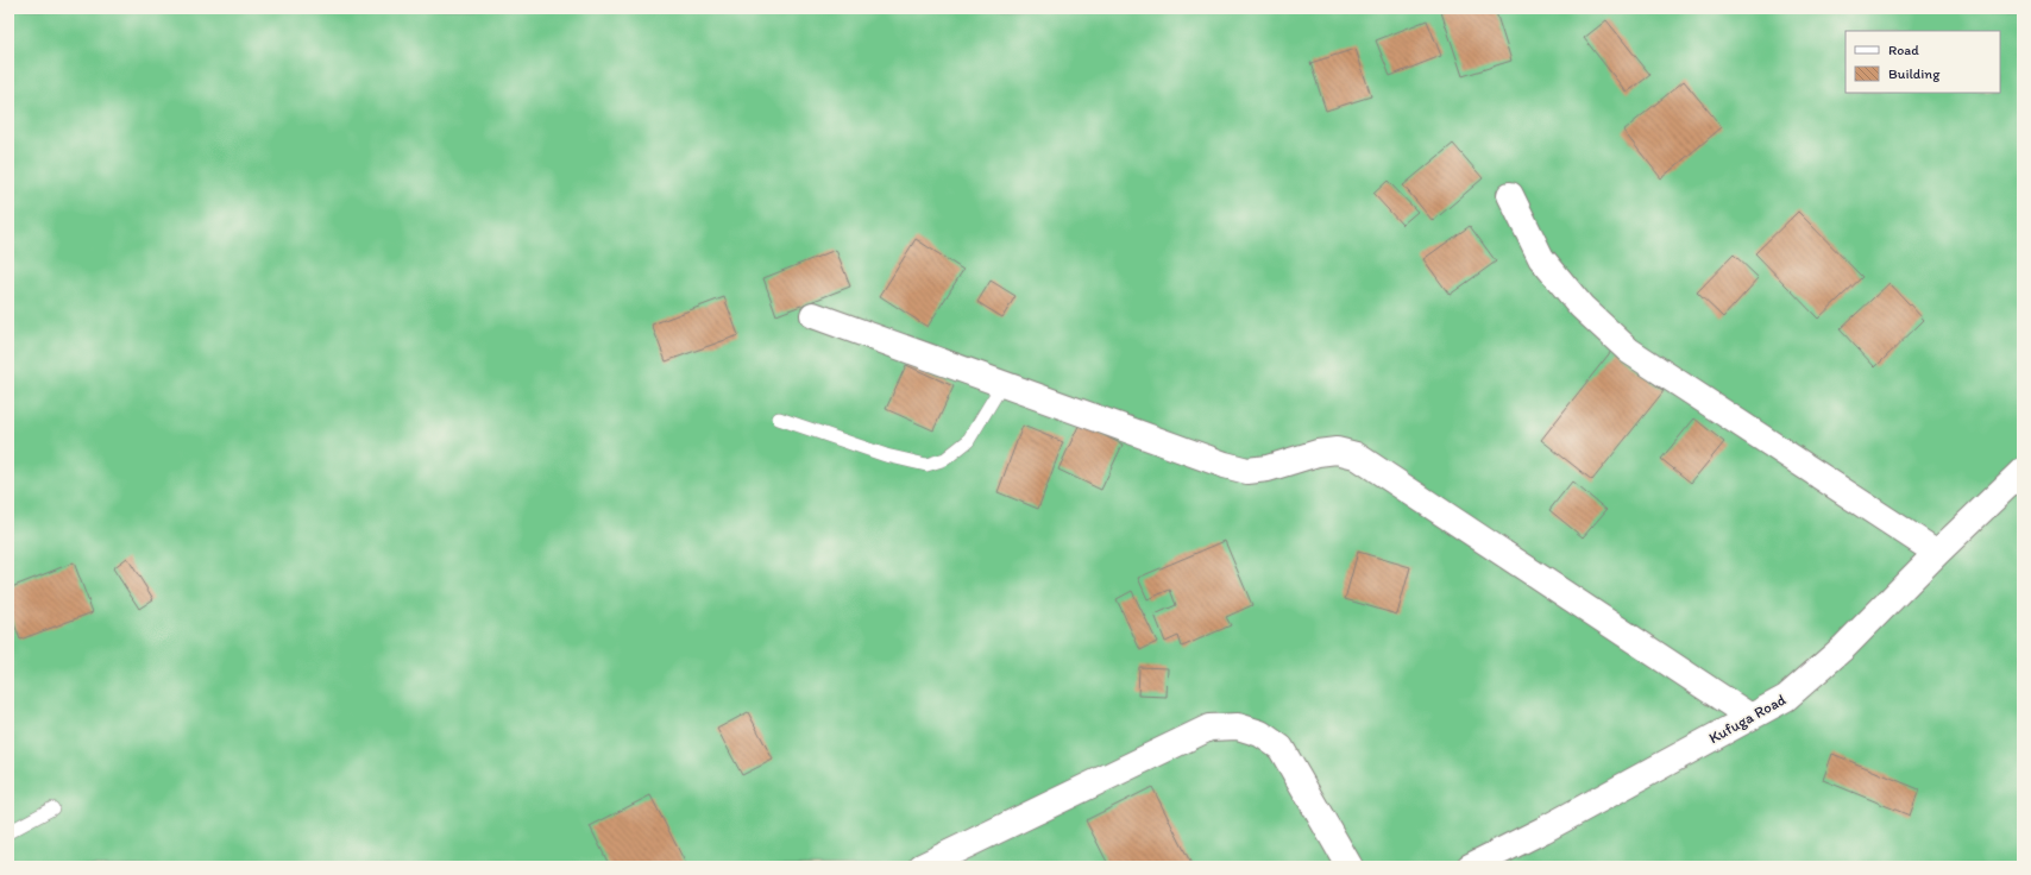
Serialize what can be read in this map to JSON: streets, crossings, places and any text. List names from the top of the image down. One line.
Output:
{"streets":{"street":["Kufuga Road"]},"legend":["Road","Building"]}
